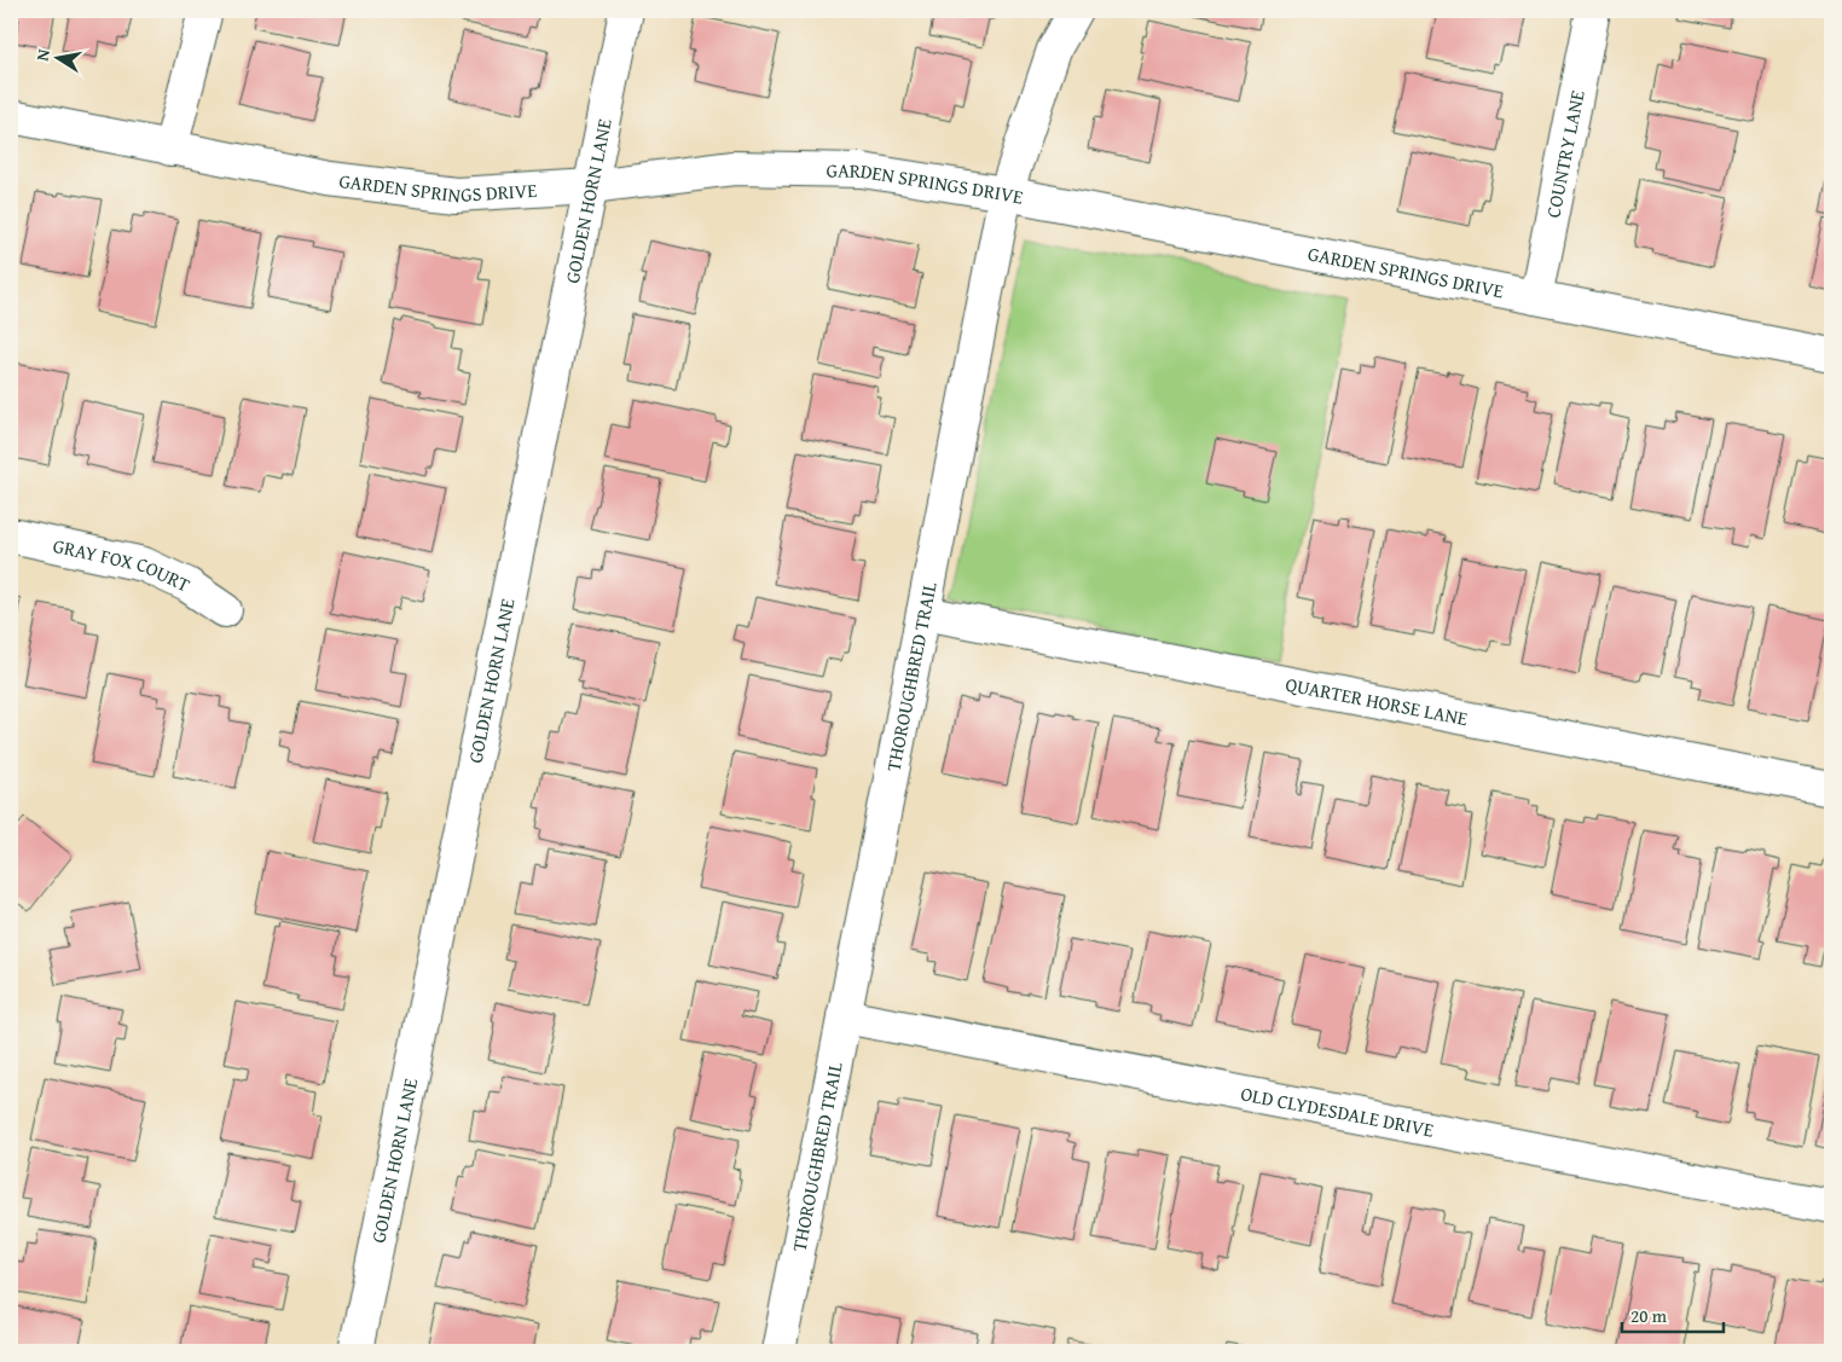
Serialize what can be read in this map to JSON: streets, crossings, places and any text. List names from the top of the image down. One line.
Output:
{"streets":{"street":["COUNTRY LANE","GARDEN SPRINGS DRIVE","GOLDEN HORN LANE","GRAY FOX COURT","THOROUGHBRED TRAIL","QUARTER HORSE LANE","OLD CLYDESDALE DRIVE"]},"crossings":[["COUNTRY LANE","GARDEN SPRINGS DRIVE"],["GARDEN SPRINGS DRIVE","GOLDEN HORN LANE"],["GARDEN SPRINGS DRIVE","THOROUGHBRED TRAIL"],["THOROUGHBRED TRAIL","QUARTER HORSE LANE"],["THOROUGHBRED TRAIL","OLD CLYDESDALE DRIVE"]],"scale_bar":"20 m","north":"left"}
